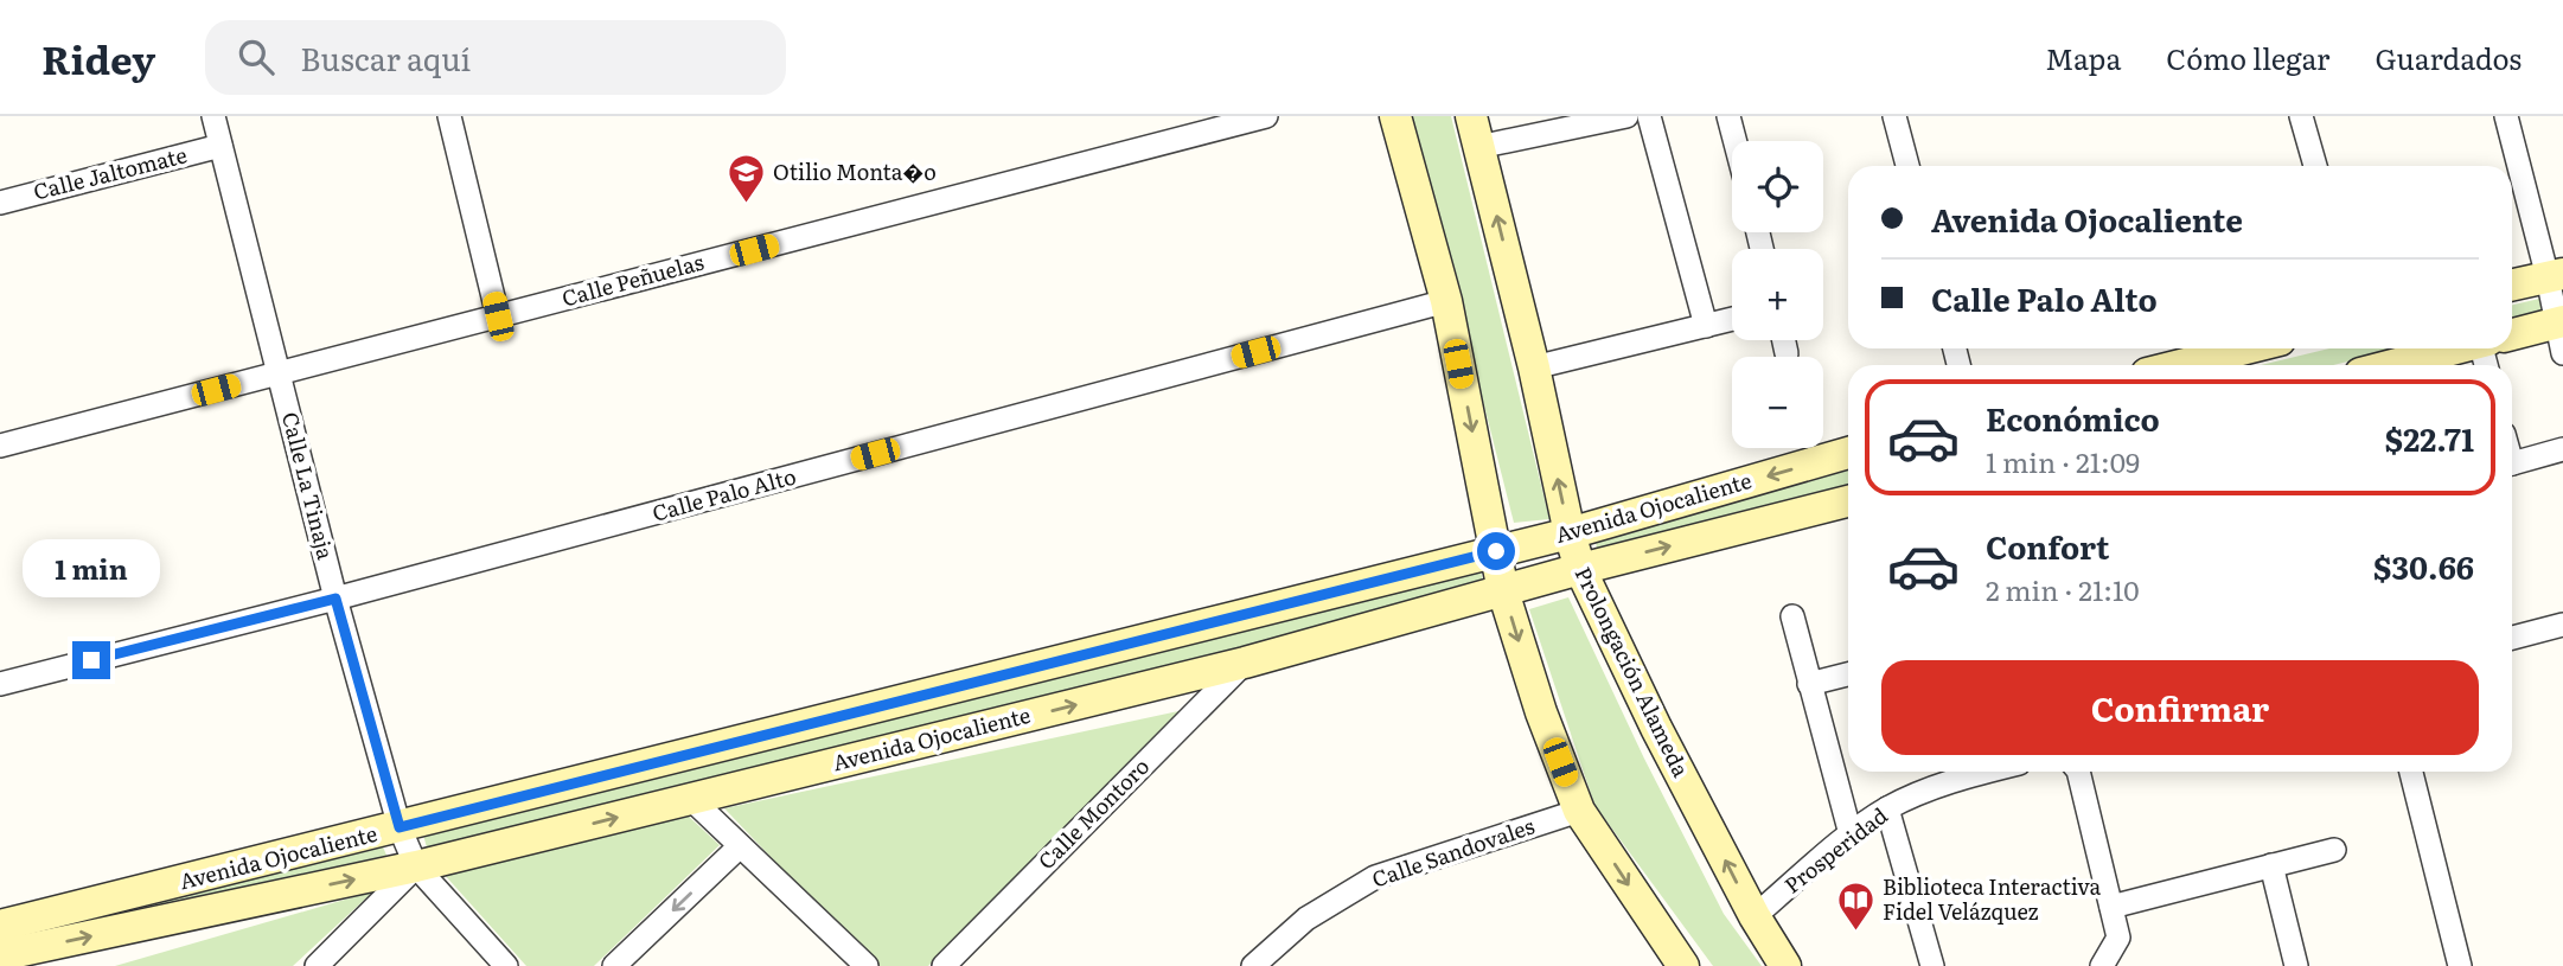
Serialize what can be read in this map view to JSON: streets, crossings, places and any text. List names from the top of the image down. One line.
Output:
{"streets":{"main road":["Avenida Ojocaliente","Prolongación Alameda"],"street":["Calle Jaltomate","Calle Peñuelas","Calle La Tinaja","Calle Palo Alto","Calle Montoro","Prosperidad","Calle Sandovales"]},"crossings":[["Calle Jaltomate","Calle La Tinaja"],["Calle Peñuelas","Calle La Tinaja"],["Calle La Tinaja","Calle Palo Alto"],["Calle La Tinaja","Avenida Ojocaliente"],["Avenida Ojocaliente","Prolongación Alameda"],["Avenida Ojocaliente","Calle Montoro"],["Prolongación Alameda","Prosperidad"]],"places":{"school or university":["Otilio Monta�o"],"library":["Biblioteca Interactiva Fidel Velázquez"]},"page":{"header":"Ridey","search":"Buscar aquí","nav":["Mapa","Cómo llegar","Guardados"],"map_buttons":["+","−"],"banner":["Avenida Ojocaliente","Calle Palo Alto"],"list":[{"name":"Económico","note":"1 min · 21:09","value":"$22.71"},{"name":"Confort","note":"2 min · 21:10","value":"$30.66"}],"bubble":"1 min","buttons":"Confirmar"}}
